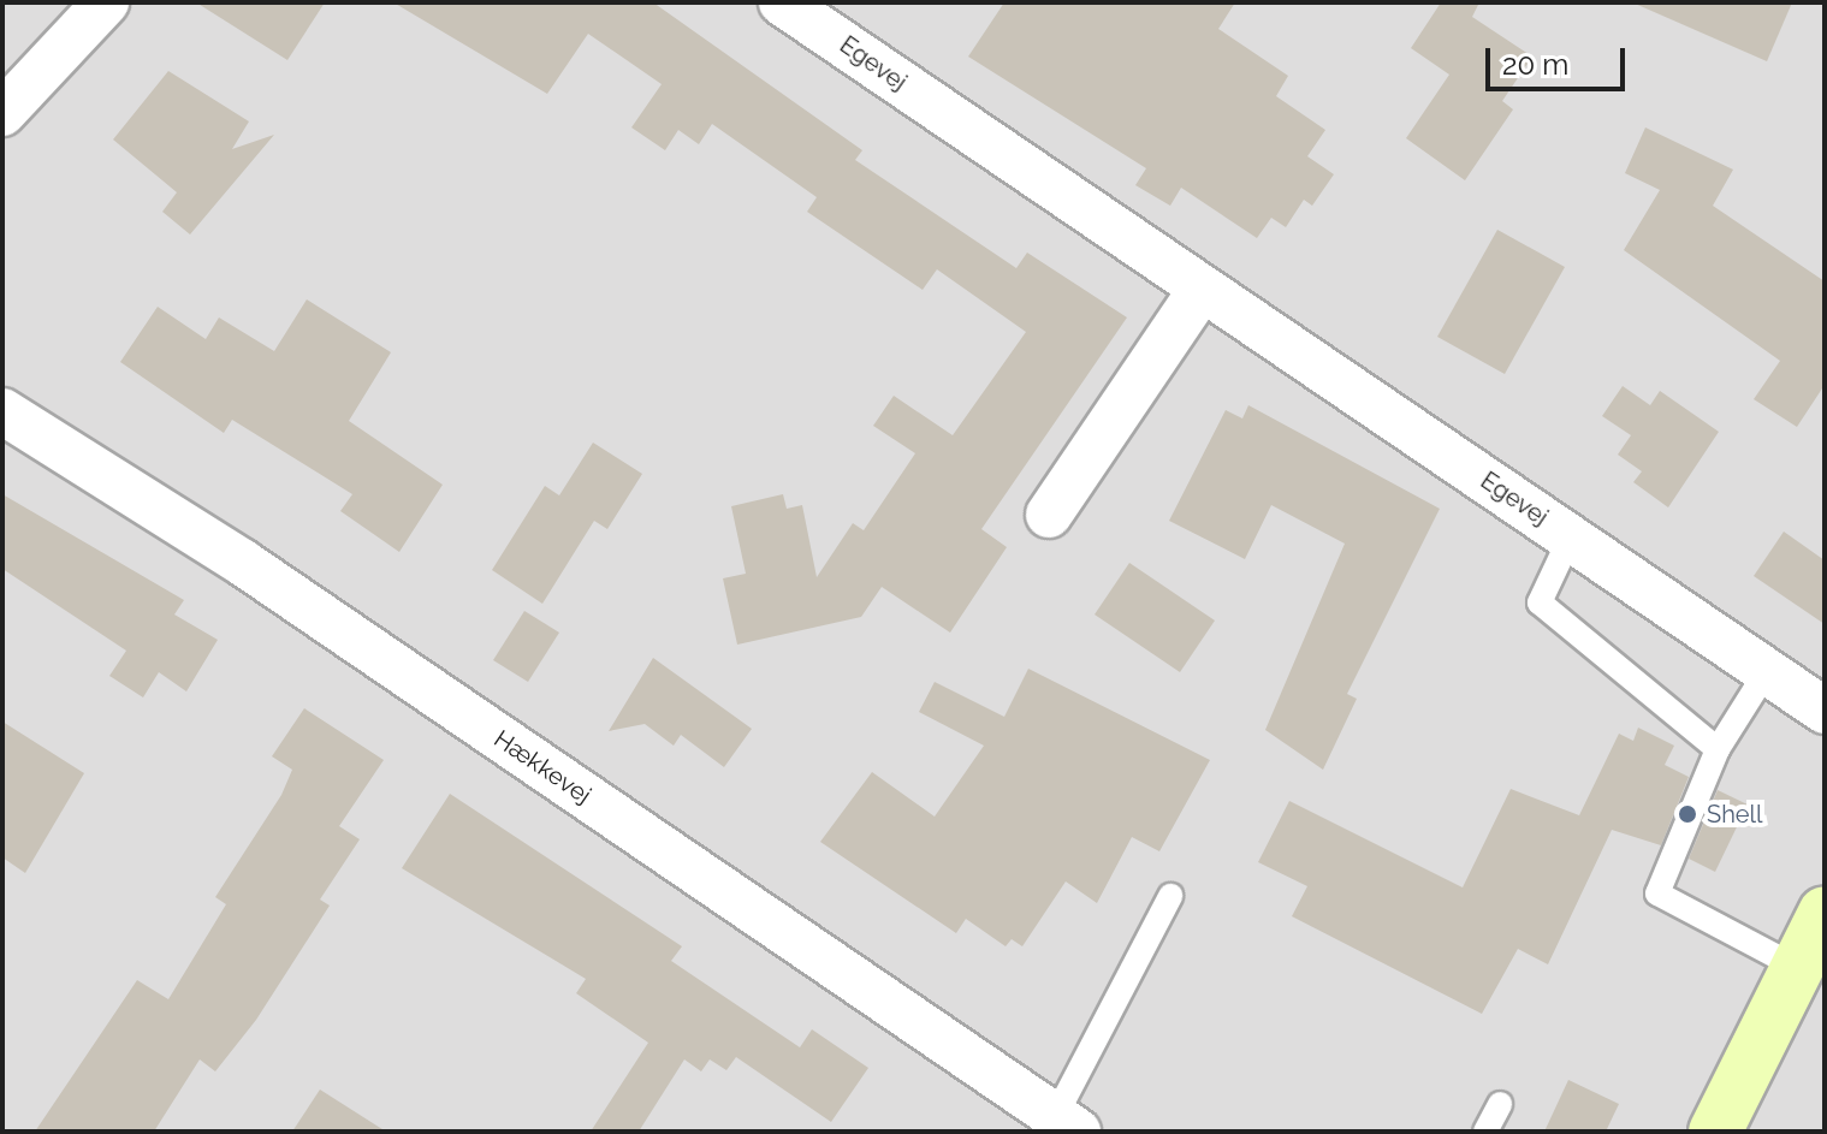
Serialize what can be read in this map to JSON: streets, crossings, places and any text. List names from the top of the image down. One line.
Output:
{"streets":{"street":["Egevej","Hækkevej"]},"places":["Shell"],"scale_bar":"20 m"}
